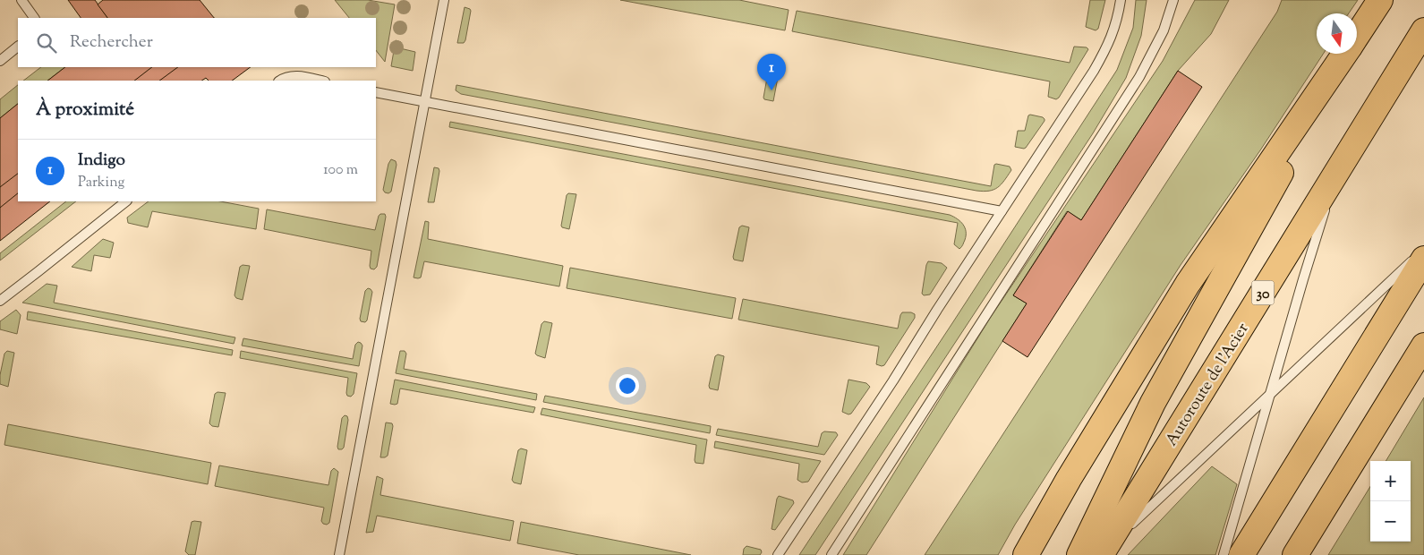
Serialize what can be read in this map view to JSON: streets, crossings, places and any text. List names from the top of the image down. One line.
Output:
{"streets":{"highway":["30","Autoroute de l'Acier"]},"north":"bottom","page":{"search":"Rechercher","pins":"1","heading":"À proximité","list":[{"mark":"1","name":"Indigo","note":"Parking","value":"100 m"}],"map_buttons":["+","−"]}}
